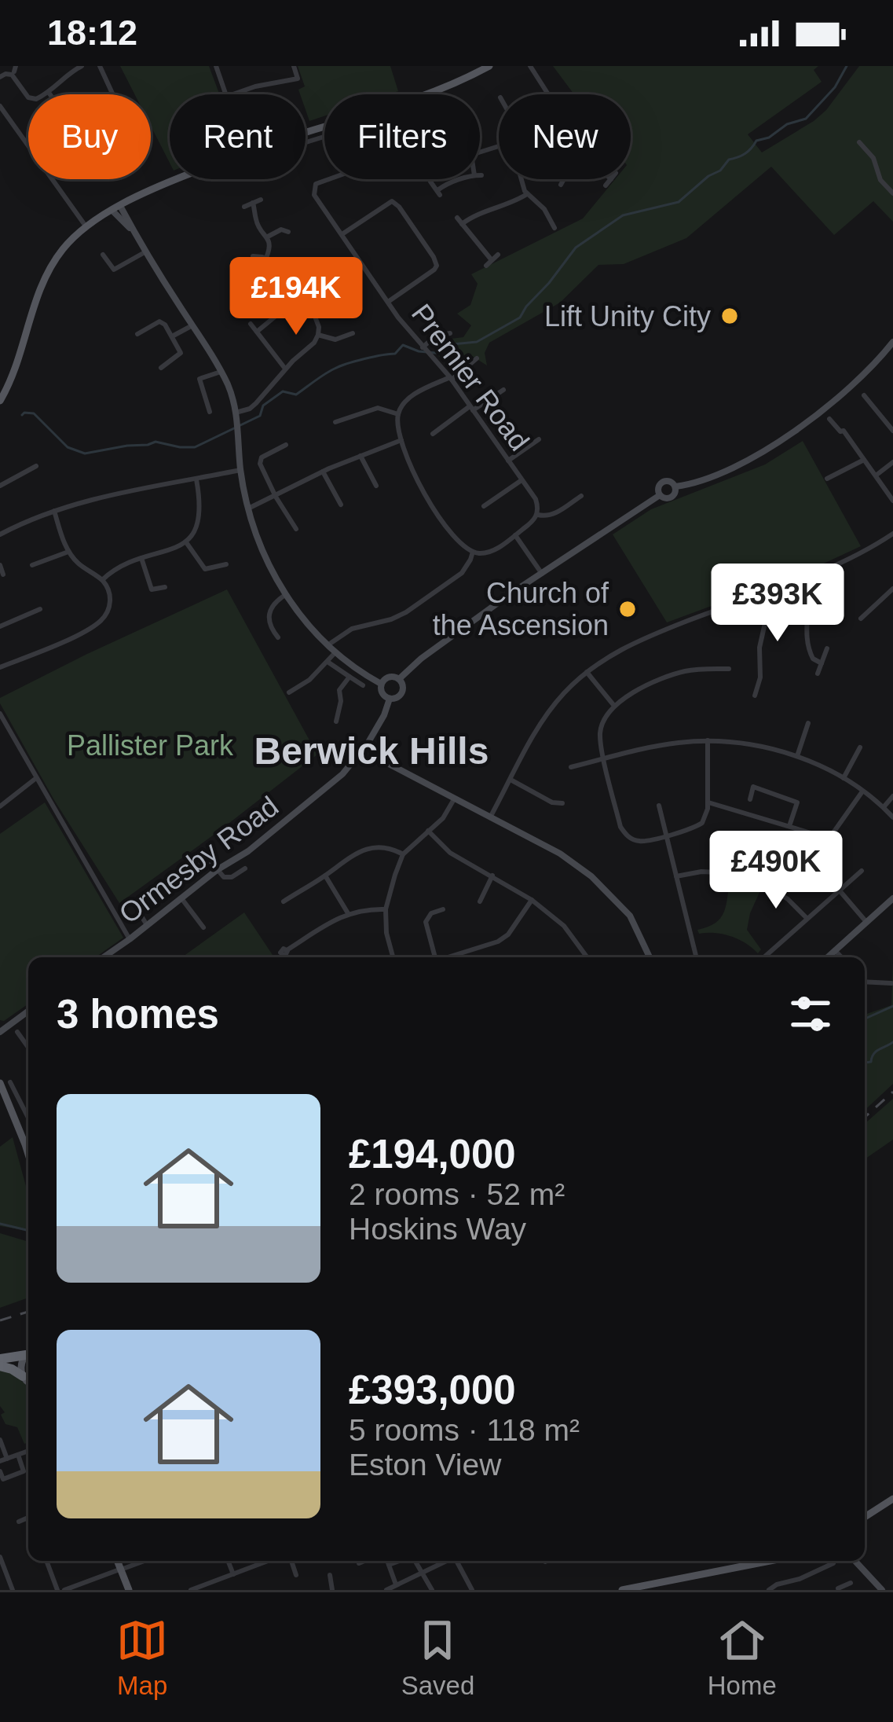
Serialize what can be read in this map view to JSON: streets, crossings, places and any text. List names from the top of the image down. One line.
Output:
{"streets":{"street":["Premier Road","Ormesby Road"]},"districts":["Berwick Hills"],"parks":["Pallister Park"],"places":["Lift Unity City","Church of the Ascension"],"page":{"status":"18:12","chip":["Buy","Rent","Filters","New"],"price":["£194K","£393K","£490K"],"heading":"3 homes","list":[{"name":"£194,000","note":"2 rooms · 52 m² · Hoskins Way"},{"name":"£393,000","note":"5 rooms · 118 m² · Eston View"}],"tabs":["Map","Saved","Home"]}}
